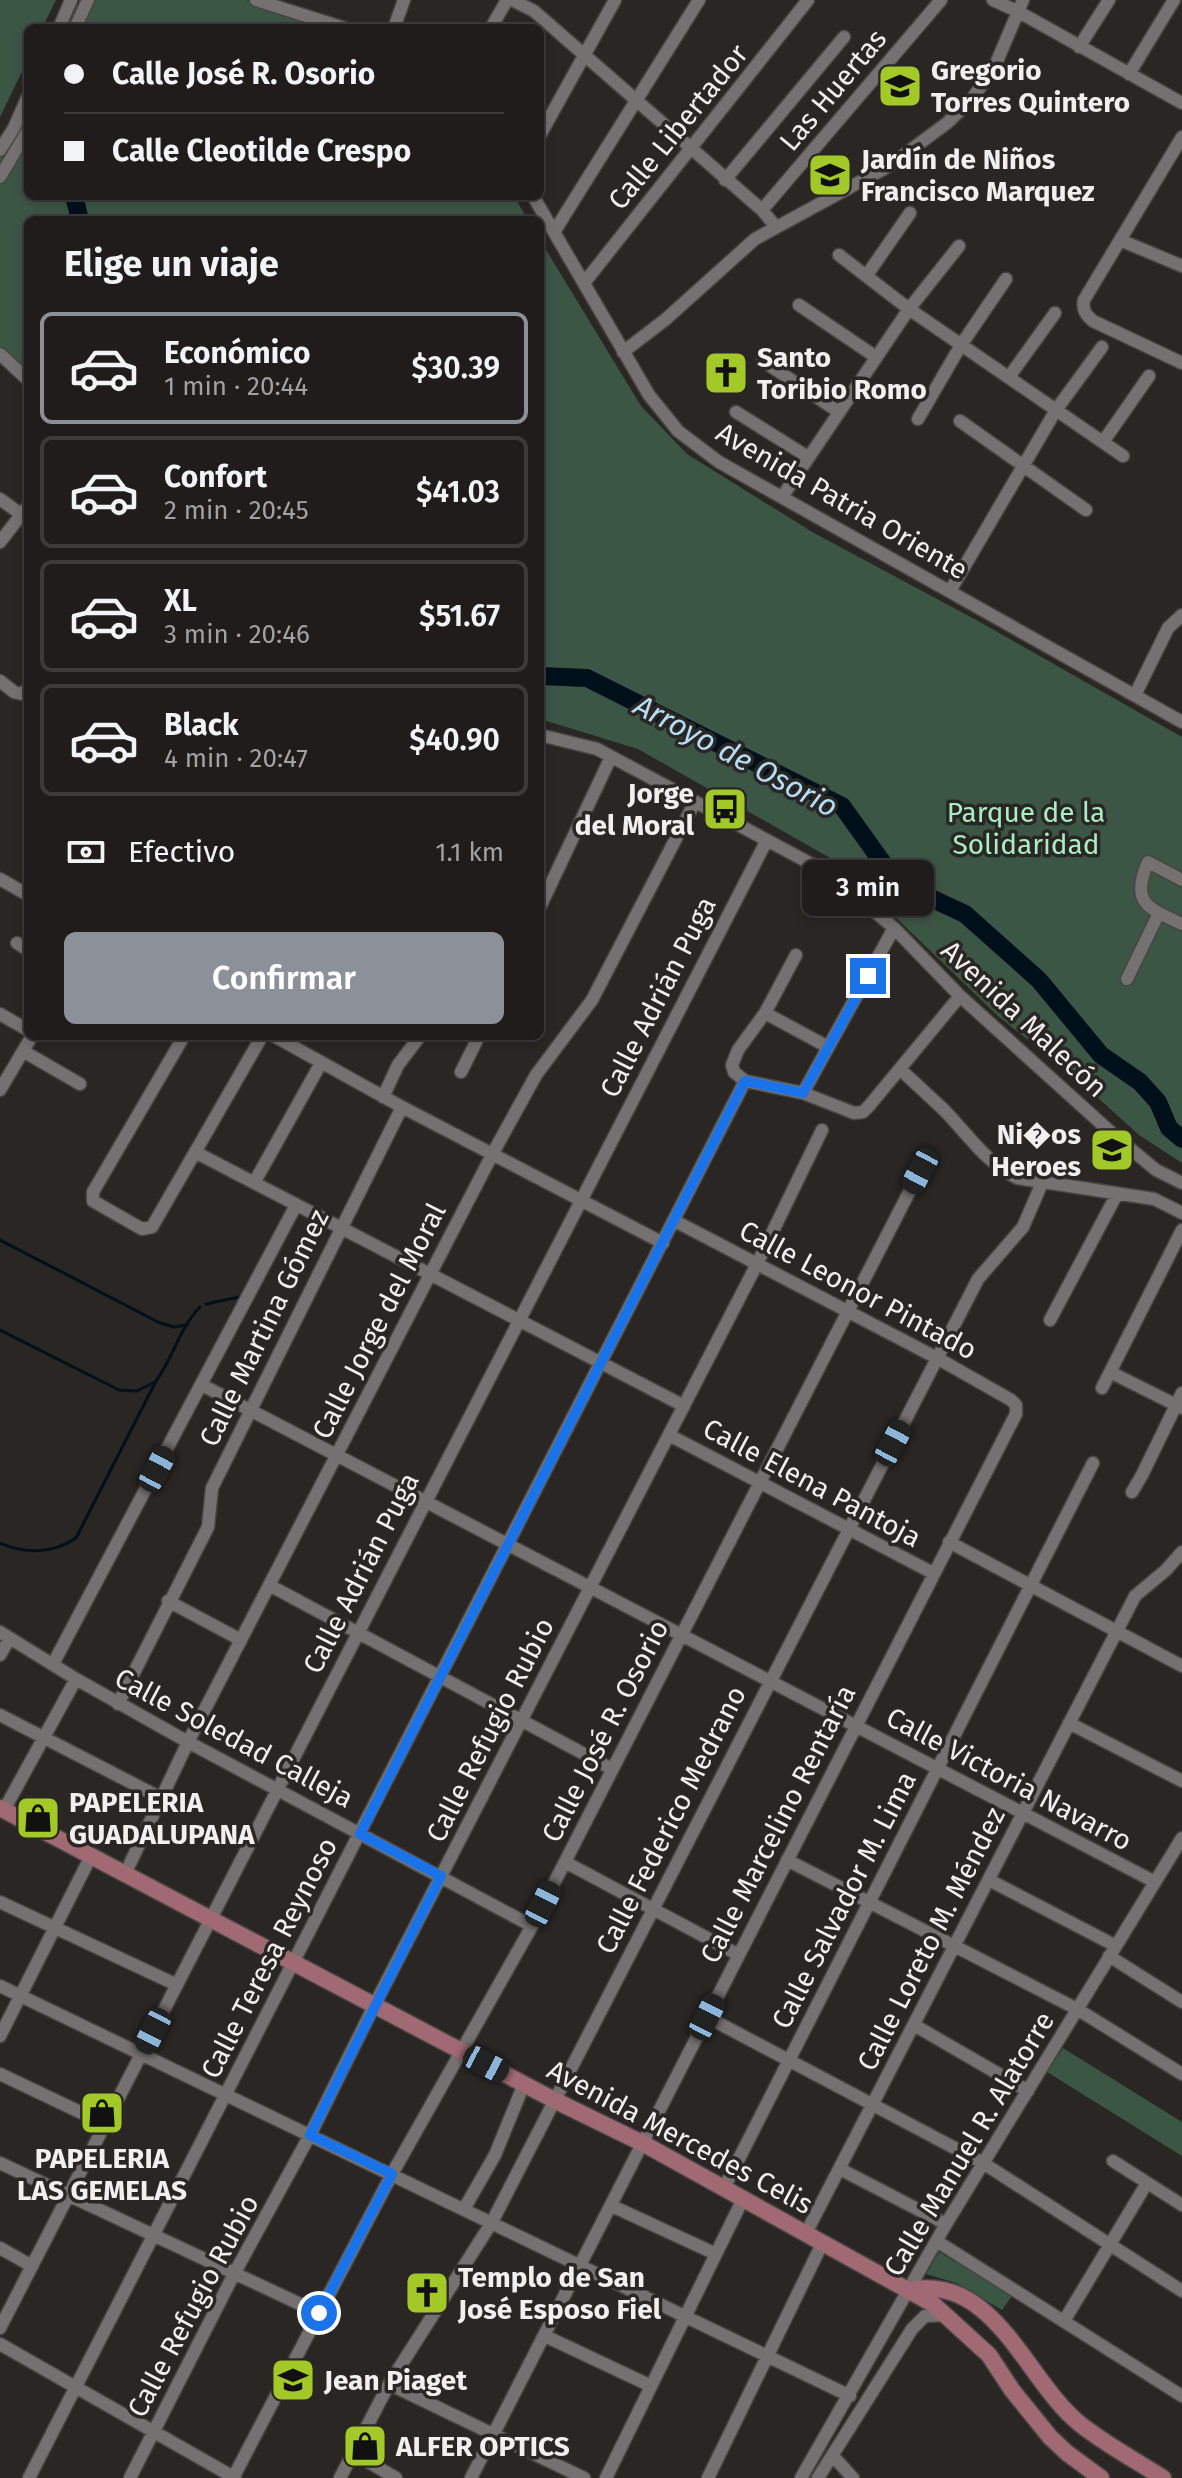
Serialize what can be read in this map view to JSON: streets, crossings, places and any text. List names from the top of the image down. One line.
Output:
{"streets":{"main road":["Avenida Mercedes Celis"],"street":["Las Huertas","Calle Libertador","Avenida Patria Oriente","Calle Adrián Puga","Avenida Malecón","Calle Leonor Pintado","Calle Jorge del Moral","Calle Martina Gómez","Calle Elena Pantoja","Calle Refugio Rubio","Calle José R. Osorio","Calle Soledad Calleja","Calle Victoria Navarro","Calle Federico Medrano","Calle Marcelino Rentaría","Calle Salvador M. Lima","Calle Loreto M. Méndez","Calle Teresa Reynoso","Calle Manuel R. Alatorre"]},"crossings":[["Calle Libertador","Avenida Patria Oriente"],["Calle Adrián Puga","Avenida Malecón"],["Calle Adrián Puga","Calle Elena Pantoja"],["Calle Adrián Puga","Calle Soledad Calleja"],["Calle Adrián Puga","Calle Victoria Navarro"],["Calle Adrián Puga","Avenida Mercedes Celis"],["Avenida Malecón","Calle Jorge del Moral"],["Calle Leonor Pintado","Calle Refugio Rubio"],["Calle Leonor Pintado","Calle José R. Osorio"],["Calle Leonor Pintado","Calle Federico Medrano"],["Calle Leonor Pintado","Calle Marcelino Rentaría"],["Calle Leonor Pintado","Calle Teresa Reynoso"],["Calle Jorge del Moral","Calle Elena Pantoja"],["Calle Jorge del Moral","Calle Soledad Calleja"],["Calle Jorge del Moral","Calle Victoria Navarro"],["Calle Jorge del Moral","Avenida Mercedes Celis"],["Calle Martina Gómez","Calle Elena Pantoja"],["Calle Martina Gómez","Calle Soledad Calleja"],["Calle Martina Gómez","Calle Victoria Navarro"],["Calle Elena Pantoja","Calle Refugio Rubio"],["Calle Elena Pantoja","Calle José R. Osorio"],["Calle Elena Pantoja","Calle Federico Medrano"],["Calle Elena Pantoja","Calle Marcelino Rentaría"],["Calle Elena Pantoja","Calle Salvador M. Lima"],["Calle Elena Pantoja","Calle Loreto M. Méndez"],["Calle Elena Pantoja","Calle Teresa Reynoso"],["Calle Refugio Rubio","Calle Soledad Calleja"],["Calle Refugio Rubio","Calle Victoria Navarro"],["Calle Refugio Rubio","Avenida Mercedes Celis"],["Calle José R. Osorio","Calle Soledad Calleja"],["Calle José R. Osorio","Calle Victoria Navarro"],["Calle José R. Osorio","Avenida Mercedes Celis"],["Calle Soledad Calleja","Calle Teresa Reynoso"],["Calle Victoria Navarro","Calle Federico Medrano"],["Calle Victoria Navarro","Calle Marcelino Rentaría"],["Calle Victoria Navarro","Calle Salvador M. Lima"],["Calle Victoria Navarro","Calle Loreto M. Méndez"],["Calle Victoria Navarro","Calle Teresa Reynoso"],["Calle Victoria Navarro","Calle Manuel R. Alatorre"],["Calle Federico Medrano","Avenida Mercedes Celis"],["Calle Marcelino Rentaría","Avenida Mercedes Celis"],["Calle Salvador M. Lima","Avenida Mercedes Celis"],["Calle Loreto M. Méndez","Avenida Mercedes Celis"],["Calle Teresa Reynoso","Avenida Mercedes Celis"],["Avenida Mercedes Celis","Calle Manuel R. Alatorre"]],"water":["Arroyo de Osorio"],"parks":["Parque de la Solidaridad"],"places":{"school or university":["Gregorio Torres Quintero","Jardín de Niños Francisco Marquez","Ni�os Heroes","Jean Piaget"],"church":["Santo Toribio Romo","Templo de San José Esposo Fiel"],"bus stop":["Jorge del Moral"],"shop":["PAPELERIA GUADALUPANA","PAPELERIA LAS GEMELAS","ALFER OPTICS"]},"page":{"banner":["Calle José R. Osorio","Calle Cleotilde Crespo"],"heading":"Elige un viaje","list":[{"name":"Económico","note":"1 min · 20:44","value":"$30.39"},{"name":"Confort","note":"2 min · 20:45","value":"$41.03"},{"name":"XL","note":"3 min · 20:46","value":"$51.67"},{"name":"Black","note":"4 min · 20:47","value":"$40.90"}],"pay":["Efectivo","1.1 km"],"bubble":"3 min","buttons":"Confirmar"}}
